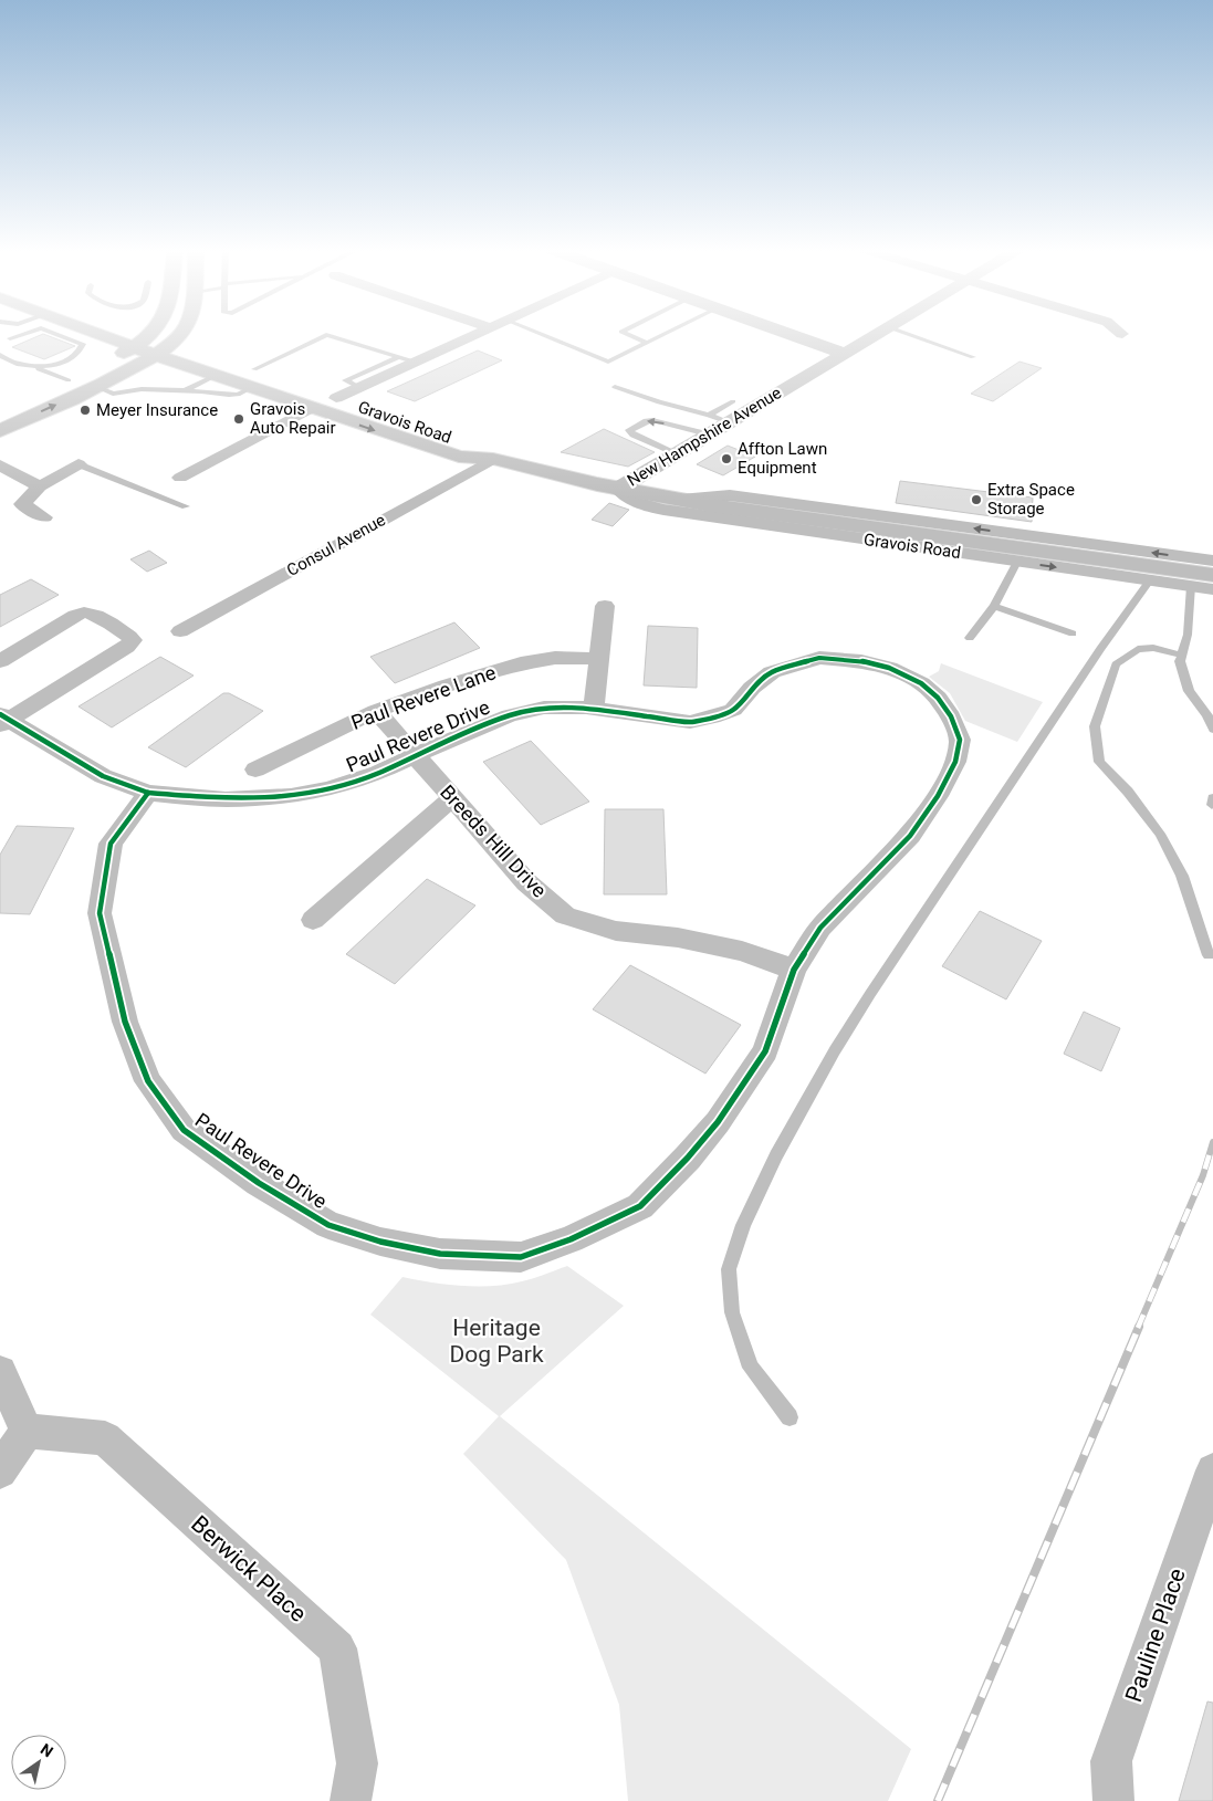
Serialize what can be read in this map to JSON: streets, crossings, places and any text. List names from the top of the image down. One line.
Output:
{"streets":{"main road":["Gravois Road","New Hampshire Avenue"],"street":["Consul Avenue","Paul Revere Lane","Paul Revere Drive","Breeds Hill Drive","Berwick Place","Pauline Place"]},"crossings":[["Gravois Road","New Hampshire Avenue"],["Gravois Road","Consul Avenue"],["Paul Revere Lane","Breeds Hill Drive"],["Paul Revere Drive","Breeds Hill Drive"]],"parks":["Heritage Dog Park"],"places":["Meyer Insurance","Gravois Auto Repair","Affton Lawn Equipment","Extra Space Storage"],"north":"top right"}
